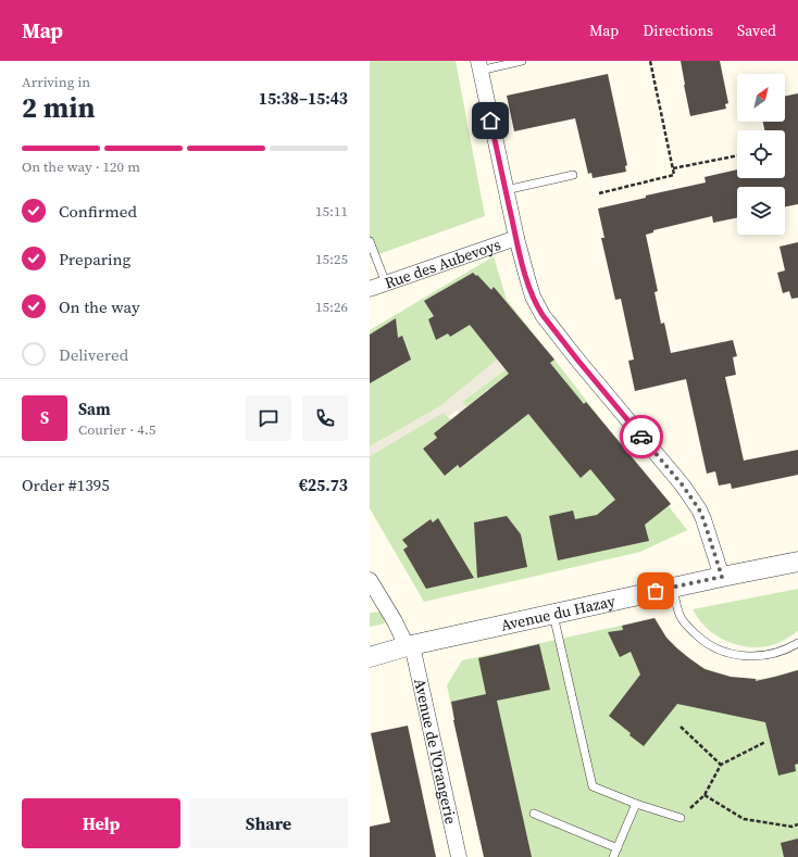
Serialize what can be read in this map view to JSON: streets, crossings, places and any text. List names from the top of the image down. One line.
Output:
{"streets":{"street":["Rue des Aubevoys","Avenue du Hazay","Avenue de l'Orangerie"]},"crossings":[["Avenue du Hazay","Avenue de l'Orangerie"]],"north":"top right","page":{"header":"Map","nav":["Map","Directions","Saved"],"heading":["2 min","Arriving in","15:38–15:43"],"panel":["Sam","Courier · 4.5","Order #1395","€25.73"],"bar":"On the way · 120 m","list":[["Confirmed","15:11"],["Preparing","15:25"],["On the way","15:26"],"Delivered"],"round":"S","buttons":["Help","Share"]}}
